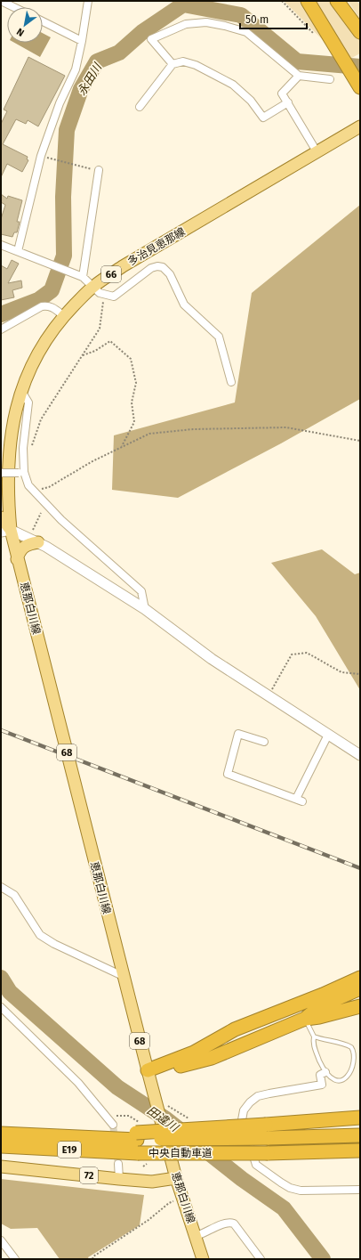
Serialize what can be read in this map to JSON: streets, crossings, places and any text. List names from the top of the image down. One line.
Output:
{"streets":{"highway":["E19","中央自動車道"],"main road":["多治見恵那線","66","恵那白川線","68","72"]},"crossings":[["多治見恵那線","恵那白川線"],["恵那白川線","72"],["E19","中央自動車道"]],"water":["永田川","田違川"],"scale_bar":"50 m","north":"bottom left"}
